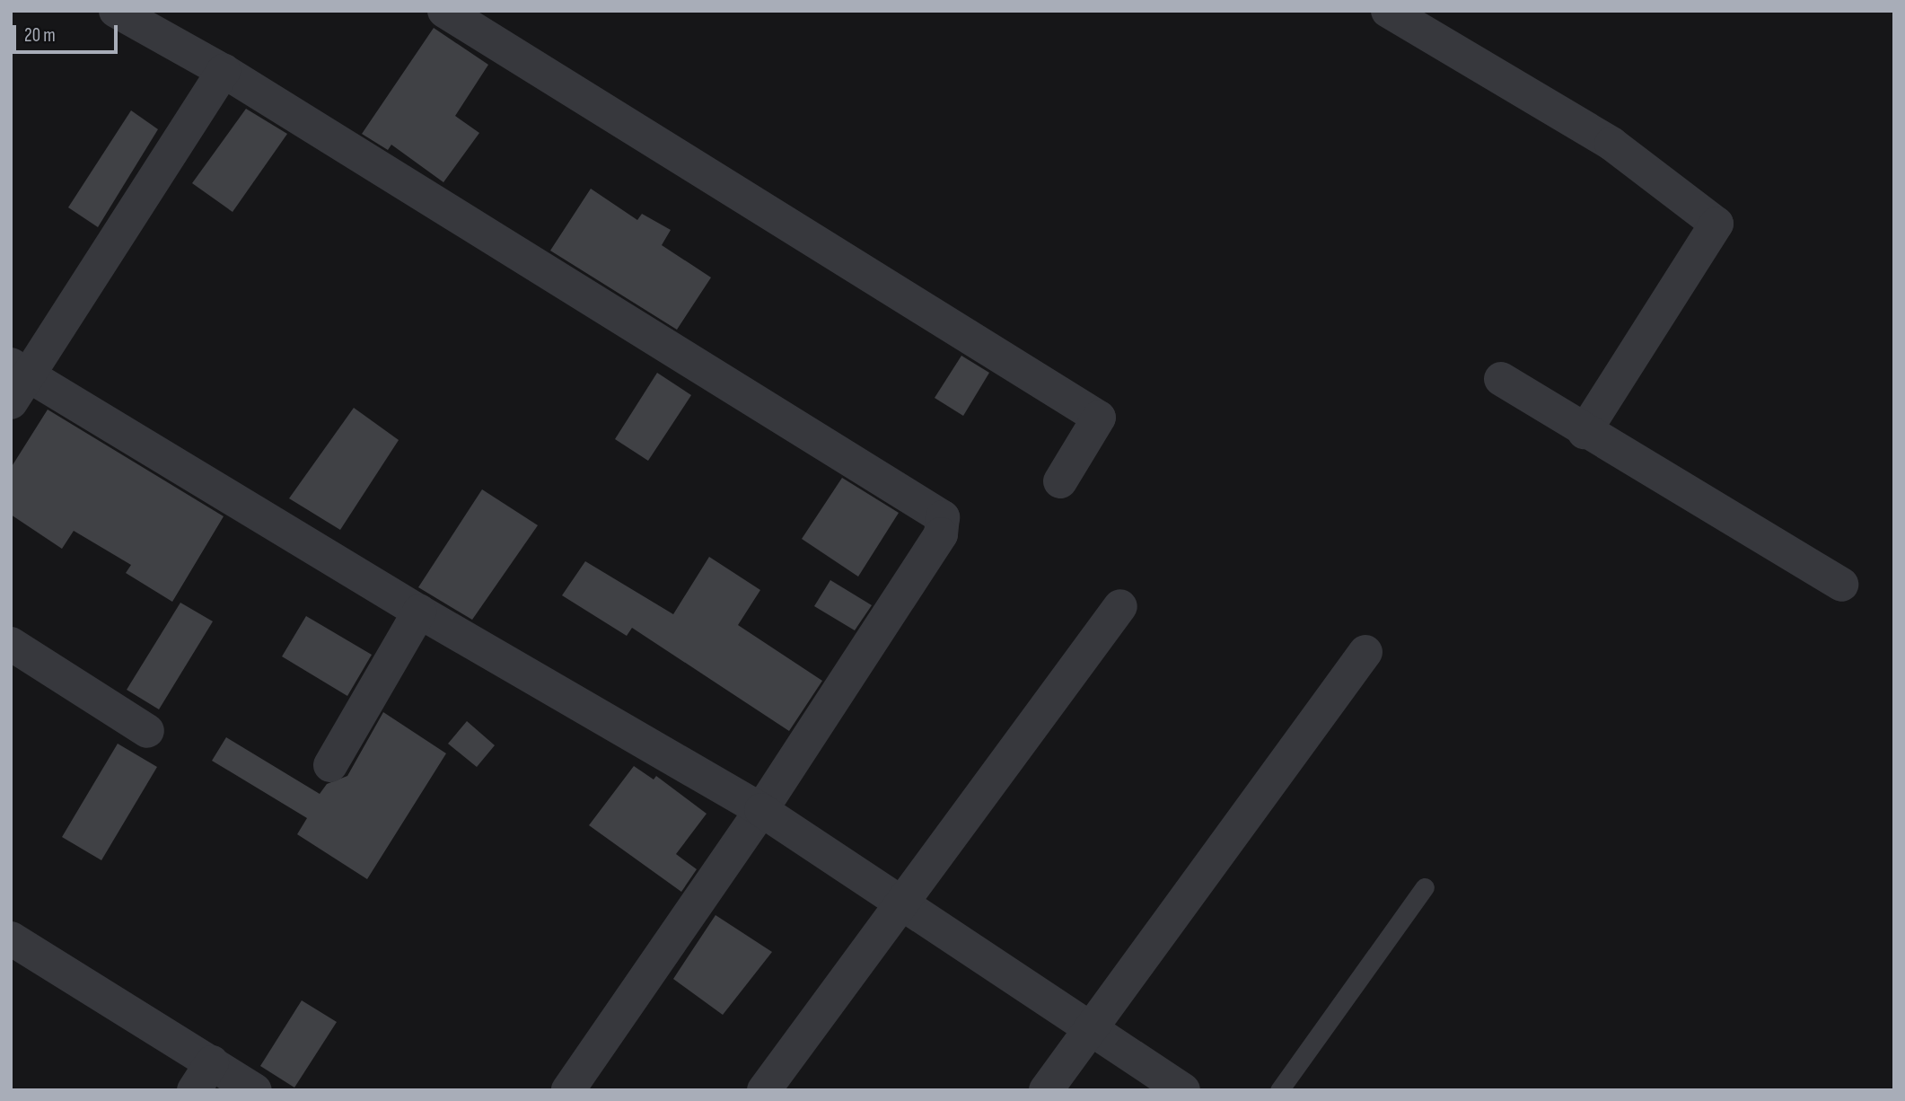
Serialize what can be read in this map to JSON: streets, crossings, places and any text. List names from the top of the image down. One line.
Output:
{"scale_bar":"20 m"}
